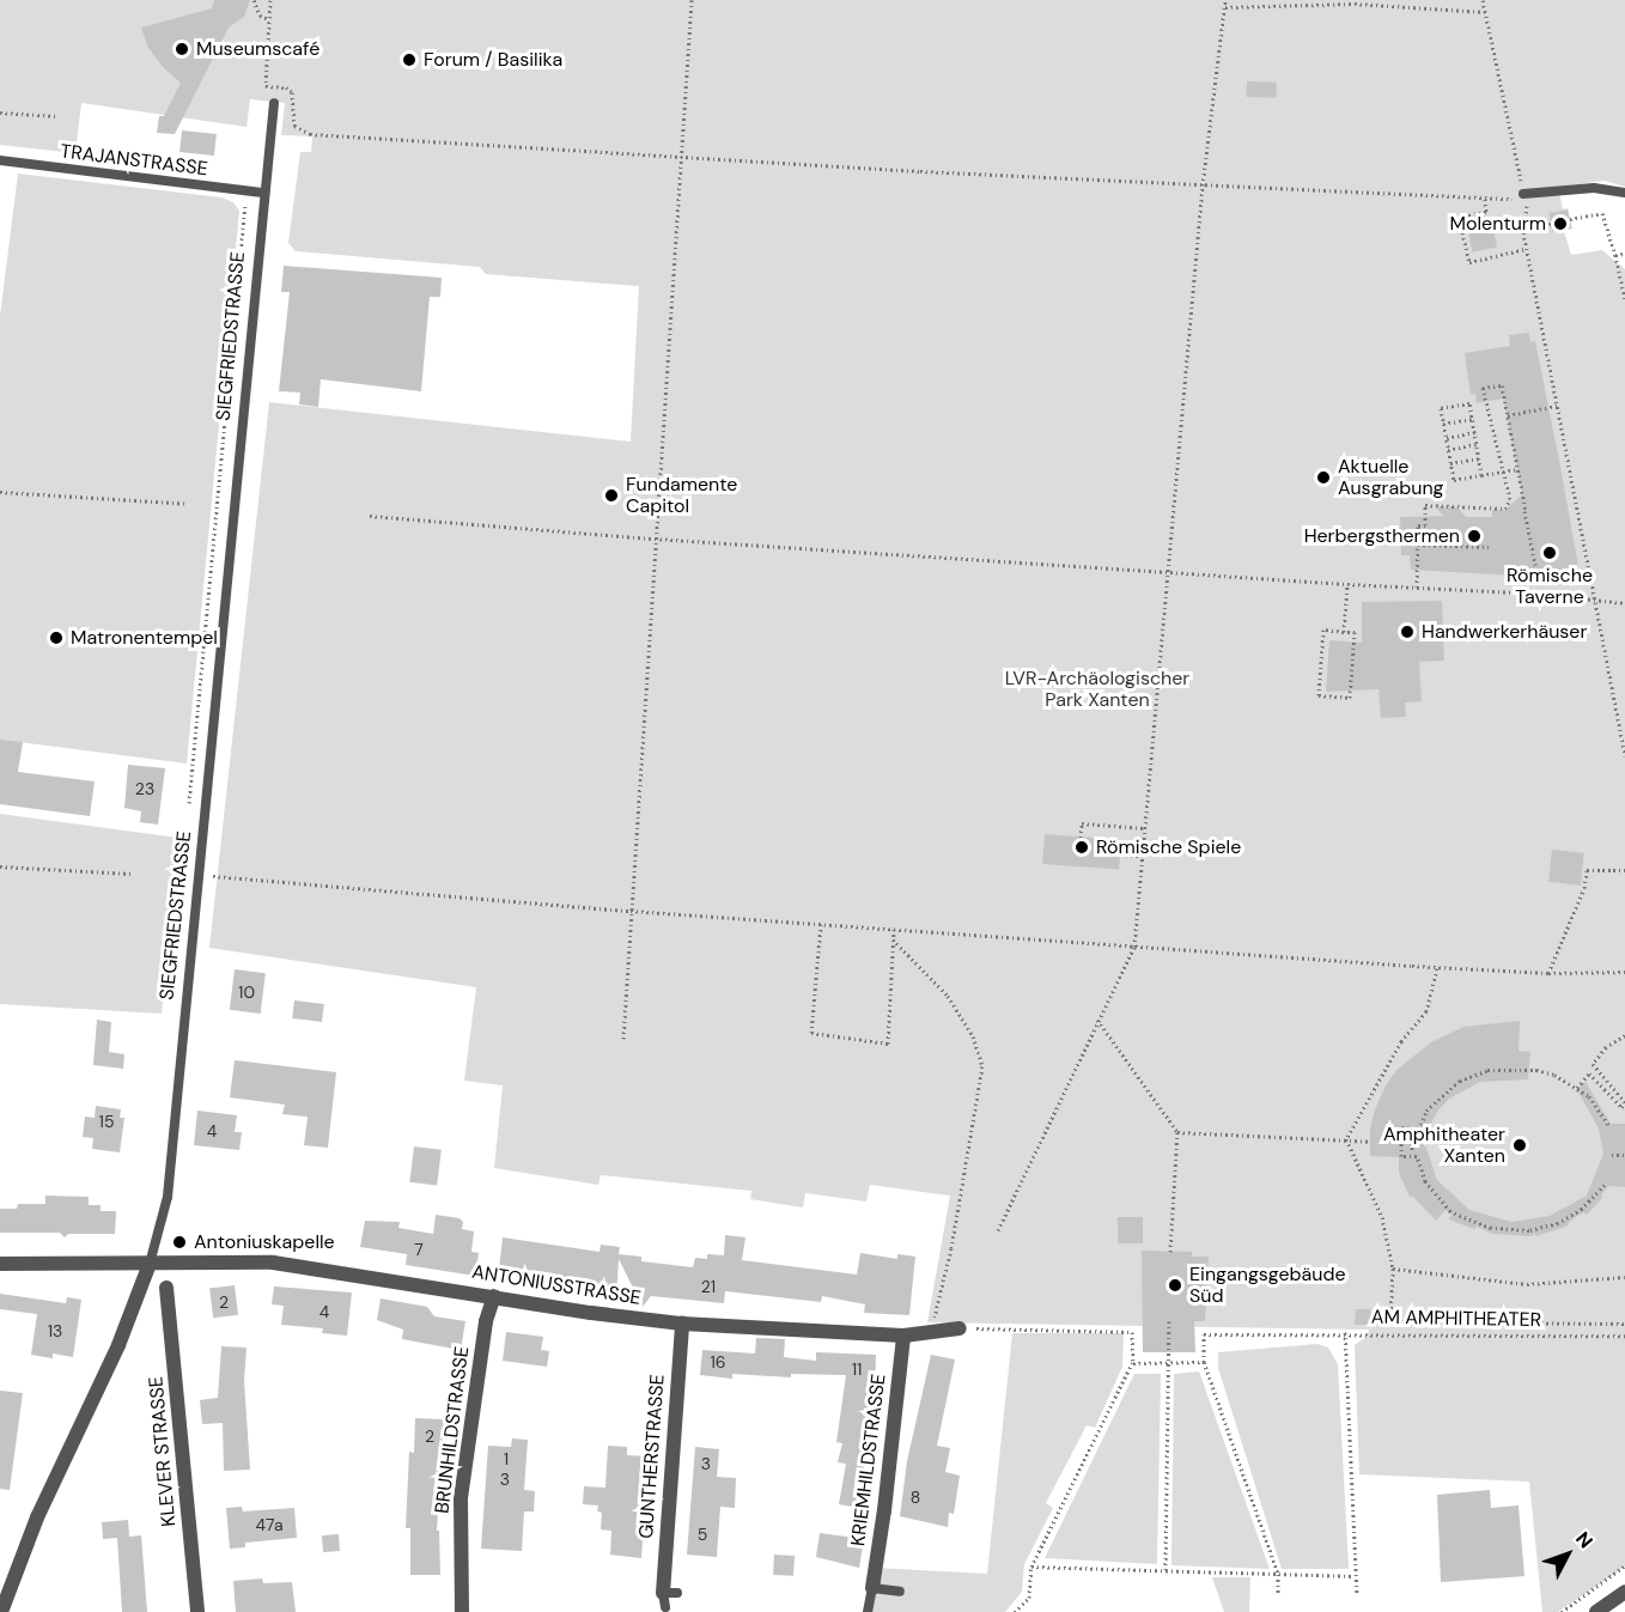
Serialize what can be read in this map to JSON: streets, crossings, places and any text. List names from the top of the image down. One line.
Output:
{"streets":{"street":["SIEGFRIEDSTRASSE","ANTONIUSSTRASSE","BRUNHILDSTRASSE","KLEVER STRASSE","GUNTHERSTRASSE","KRIEMHILDSTRASSE"],"lane":["TRAJANSTRASSE"],"path":["AM AMPHITHEATER"]},"crossings":[["TRAJANSTRASSE","SIEGFRIEDSTRASSE"],["SIEGFRIEDSTRASSE","ANTONIUSSTRASSE"],["ANTONIUSSTRASSE","BRUNHILDSTRASSE"],["ANTONIUSSTRASSE","GUNTHERSTRASSE"],["ANTONIUSSTRASSE","KRIEMHILDSTRASSE"]],"parks":["LVR-Archäologischer Park Xanten"],"places":["Museumscafé","Forum / Basilika","Molenturm","Aktuelle Ausgrabung","Fundamente Capitol","Herbergsthermen","Römische Taverne","Handwerkerhäuser","Matronentempel","Römische Spiele","Amphitheater Xanten","Antoniuskapelle","Eingangsgebäude Süd"],"house_numbers":["23","10","15","4","7","21","2","4","13","16","11","2","1","3","3","8","47a","5"],"north":"top right"}
